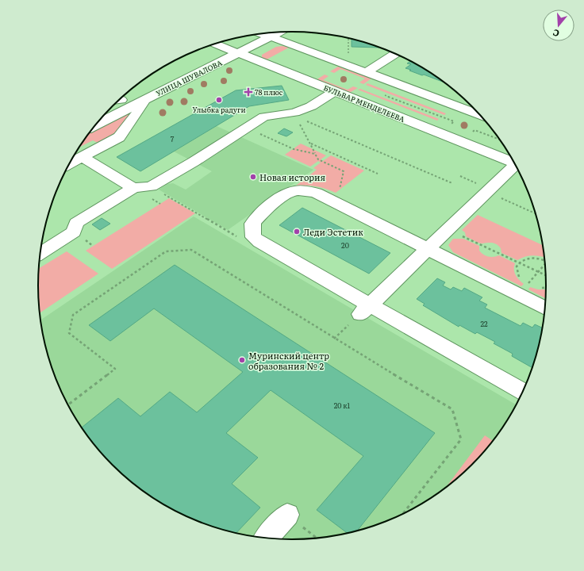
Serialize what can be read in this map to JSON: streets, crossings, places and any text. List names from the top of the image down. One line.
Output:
{"streets":{"street":["УЛИЦА ШУВАЛОВА","БУЛЬВАР МЕНДЕЛЕЕВА"]},"crossings":[["УЛИЦА ШУВАЛОВА","БУЛЬВАР МЕНДЕЛЕЕВА"]],"places":{"health":["78 плюс"],"other":["Улыбка радуги","Новая история","Леди Эстетик","Муринский центр образования № 2"]},"house_numbers":["7","20","22","20 к1"],"north":"bottom"}
